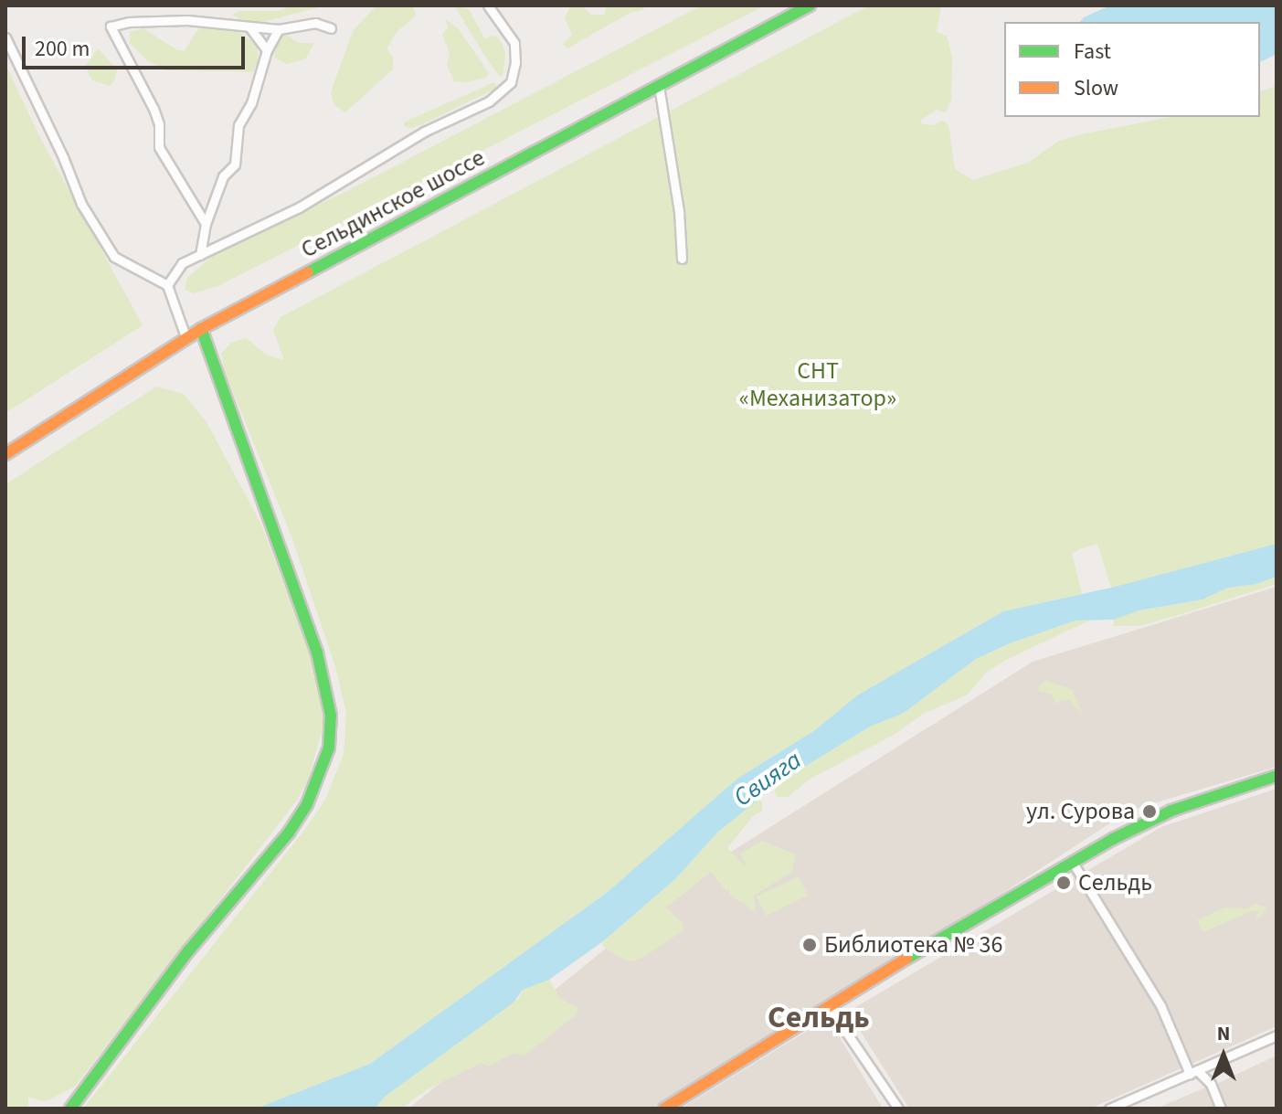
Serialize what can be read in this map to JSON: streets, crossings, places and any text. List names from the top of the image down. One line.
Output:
{"streets":{"street":["Сельдинское шоссе"]},"districts":["Сельдь"],"water":["Свияга"],"parks":["СНТ «Механизатор»"],"places":["ул. Сурова","Сельдь","Библиотека № 36"],"legend":["Fast","Slow"],"scale_bar":"200 m","north":"top"}
